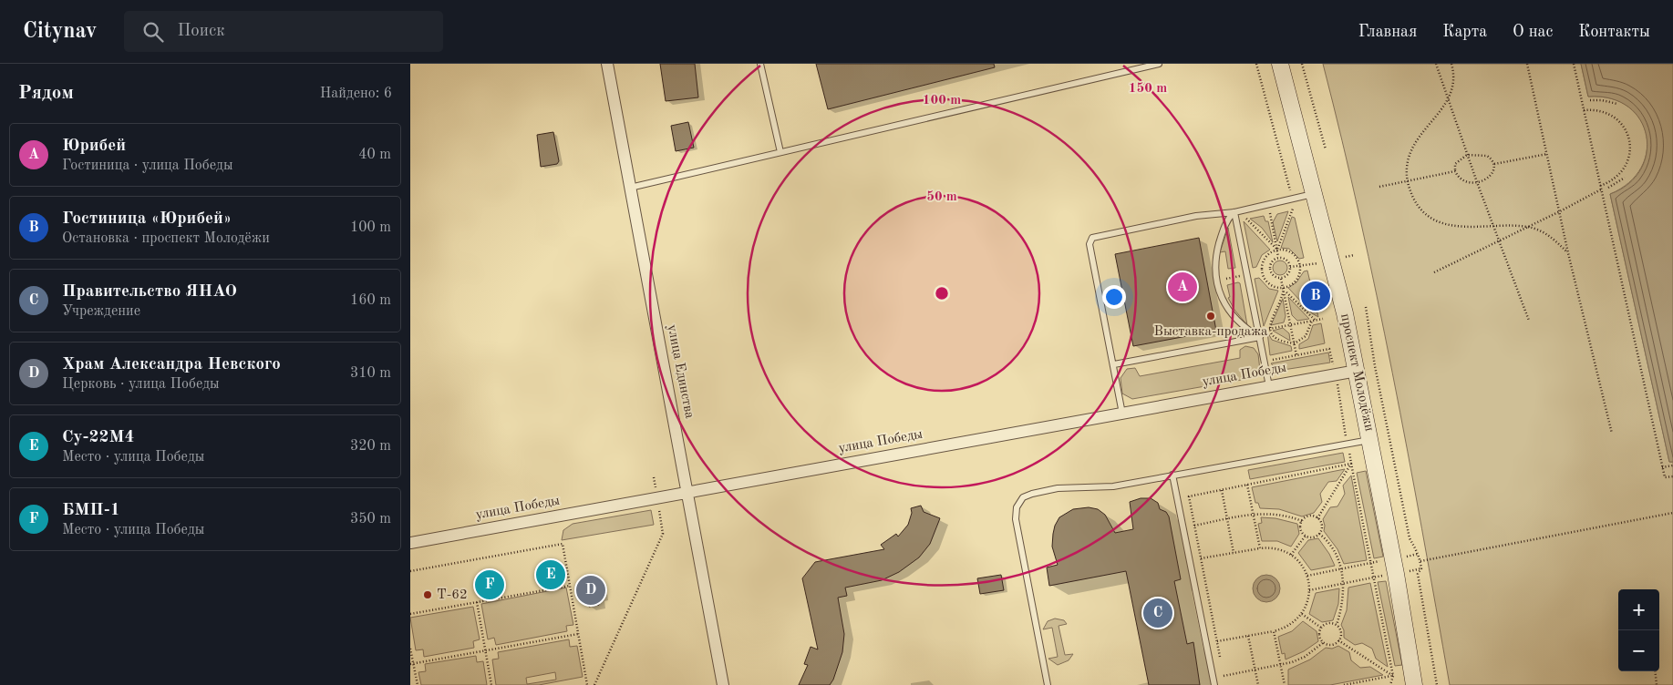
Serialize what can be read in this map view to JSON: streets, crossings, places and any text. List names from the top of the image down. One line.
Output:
{"streets":{"street":["улица Единства","проспект Молодёжи","улица Победы"]},"crossings":[["улица Единства","улица Победы"],["проспект Молодёжи","улица Победы"]],"places":["Выставка-продажа","Т-62"],"page":{"header":"Citynav","search":"Поиск","nav":["Главная","Карта","О нас","Контакты"],"heading":["Рядом","Найдено: 6"],"list":[{"mark":"A","name":"Юрибей","note":"Гостиница · улица Победы","value":"40 m"},{"mark":"B","name":"Гостиница «Юрибей»","note":"Остановка · проспект Молодёжи","value":"100 m"},{"mark":"C","name":"Правительство ЯНАО","note":"Учреждение","value":"160 m"},{"mark":"D","name":"Храм Александра Невского","note":"Церковь · улица Победы","value":"310 m"},{"mark":"E","name":"Су-22М4","note":"Место · улица Победы","value":"320 m"},{"mark":"F","name":"БМП-1","note":"Место · улица Победы","value":"350 m"}],"pins":["A","B","E","F","D","C"],"map_buttons":["+","−"]},"rings":["150 m","100 m","50 m"]}
